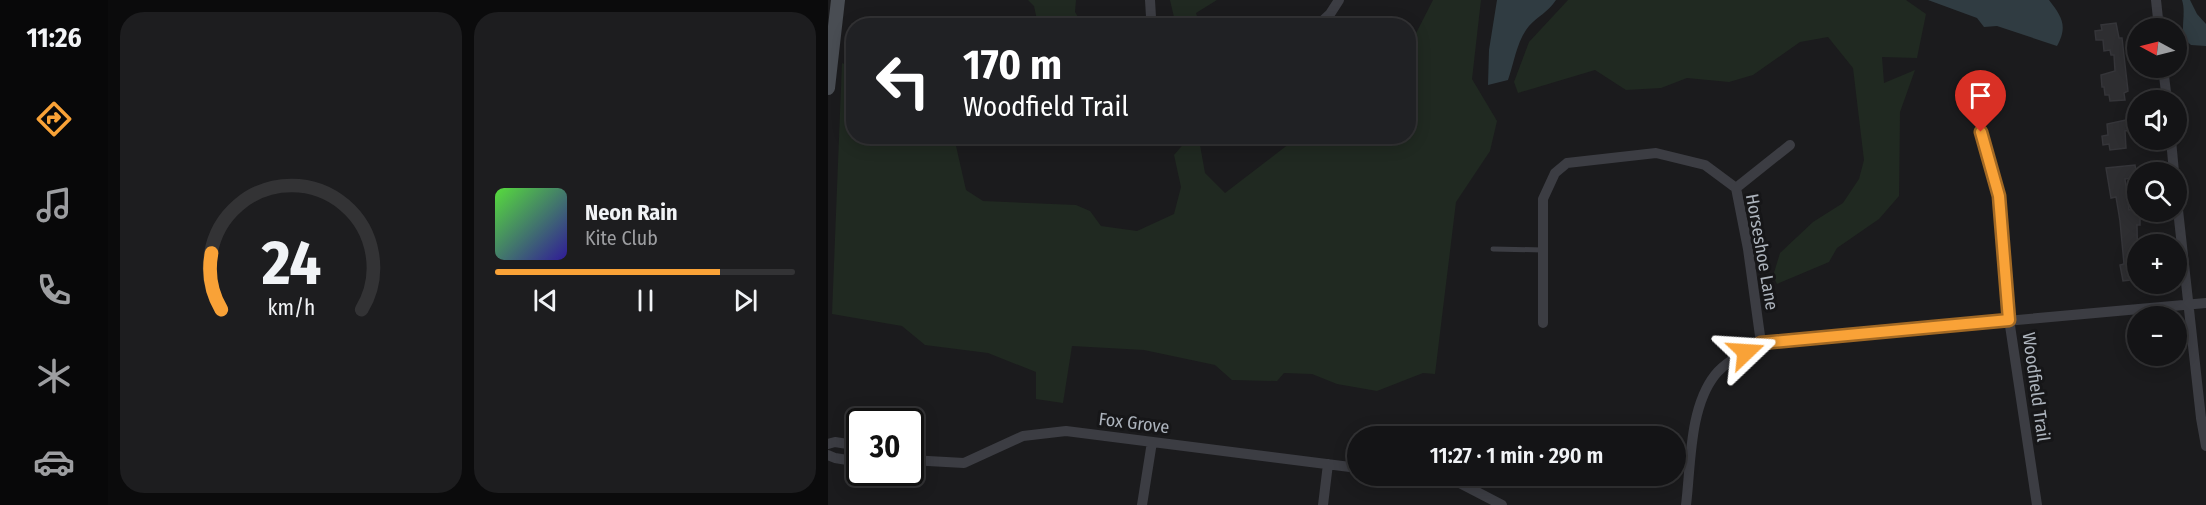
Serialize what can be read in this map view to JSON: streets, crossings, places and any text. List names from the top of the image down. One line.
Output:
{"streets":{"street":["Horseshoe Lane","Woodfield Trail","Fox Grove"]},"north":"left","page":{"tabs":"11:26","map_buttons":["+","−"],"turn":["170 m","Woodfield Trail"],"song":["Neon Rain","Kite Club"],"limit":"30","trip":"11:27 · 1 min · 290 m","gauge":["24","km/h"]}}
